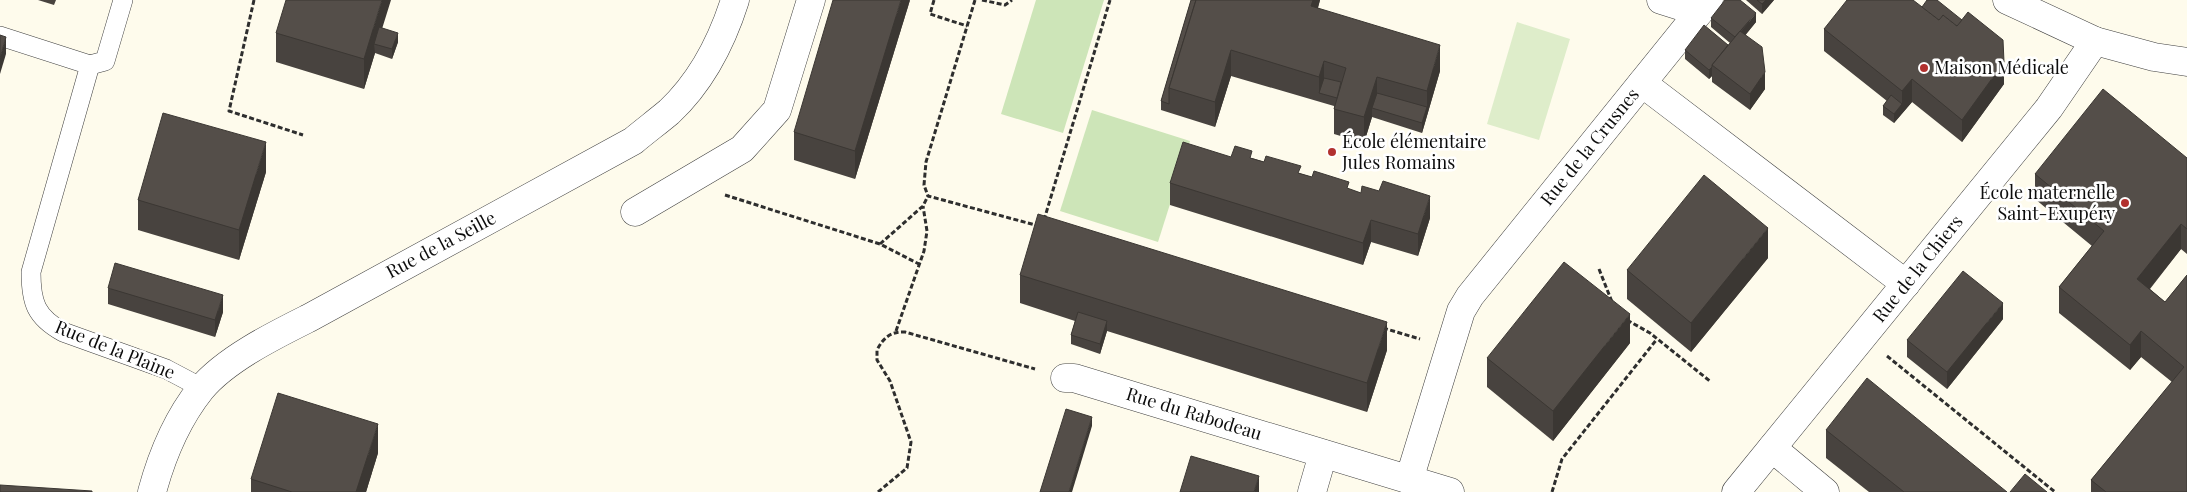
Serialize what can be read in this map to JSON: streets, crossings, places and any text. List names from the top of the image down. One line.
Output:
{"streets":{"street":["Rue de la Crusnes","Rue de la Seille","Rue de la Chiers","Rue du Rabodeau"],"lane":["Rue de la Plaine"]},"crossings":[["Rue de la Crusnes","Rue de la Chiers"],["Rue de la Crusnes","Rue du Rabodeau"],["Rue de la Seille","Rue de la Plaine"]],"places":["Maison Médicale","École élémentaire Jules Romains","École maternelle Saint-Exupéry"]}
